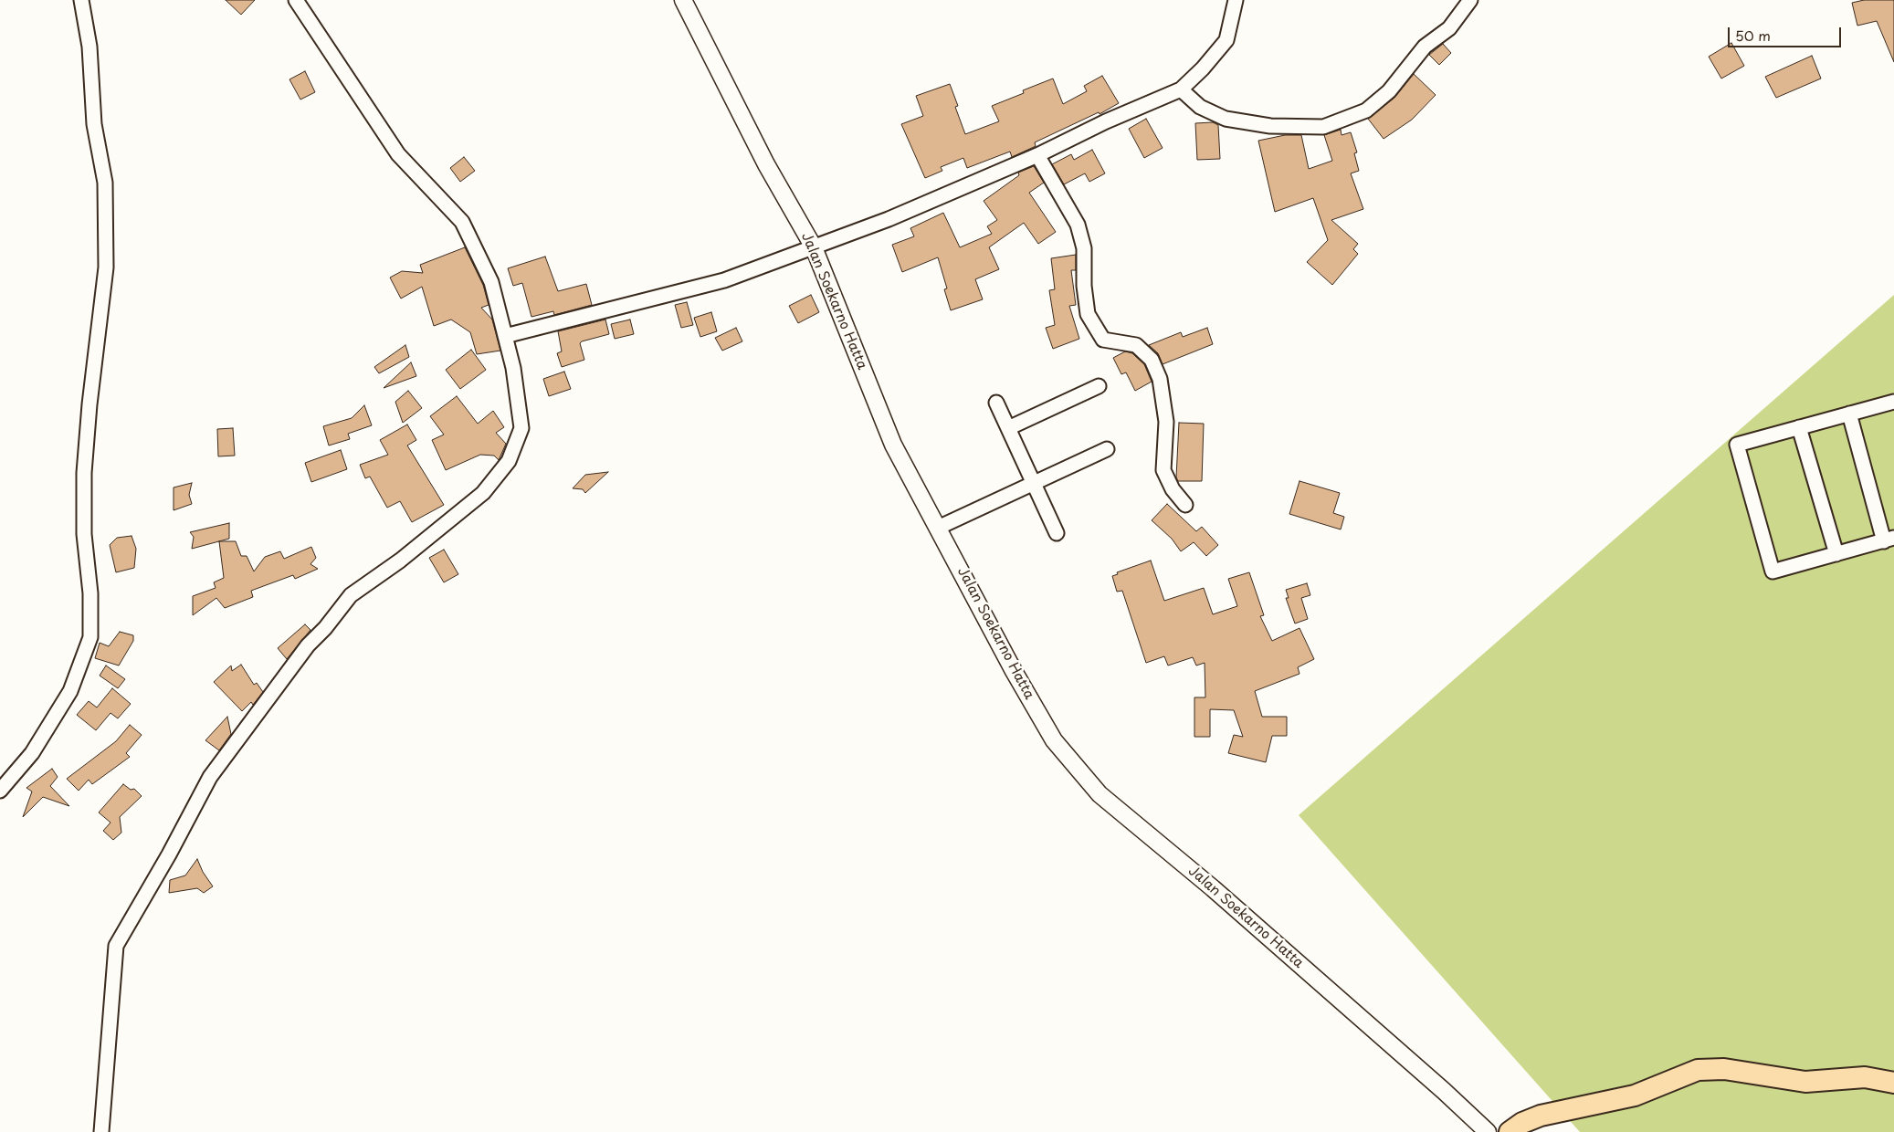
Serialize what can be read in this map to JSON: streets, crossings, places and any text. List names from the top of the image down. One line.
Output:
{"streets":{"street":["Jalan Soekarno Hatta"]},"scale_bar":"50 m"}
